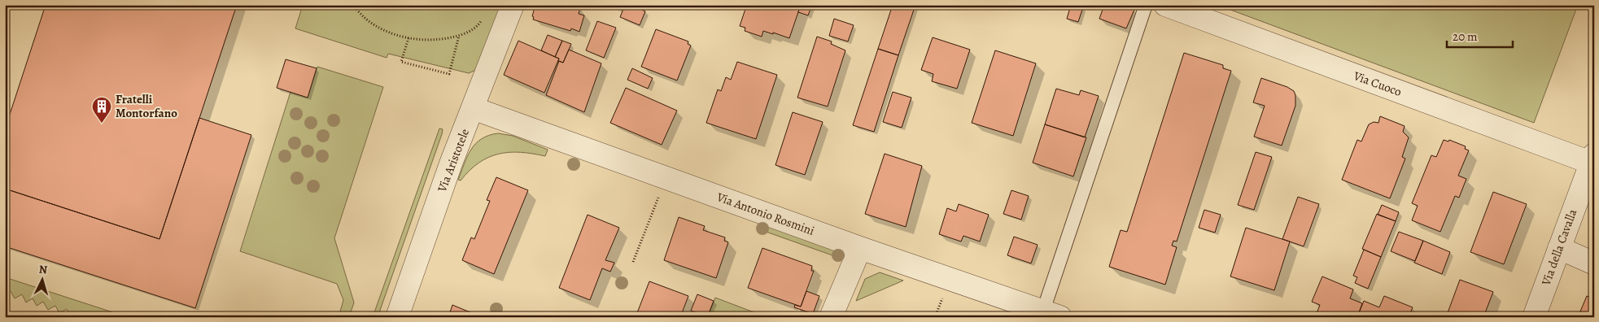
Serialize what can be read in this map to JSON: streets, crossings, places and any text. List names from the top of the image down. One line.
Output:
{"streets":{"street":["Via Cuoco","Via Aristotele","Via Antonio Rosmini","Via della Cavalla"]},"crossings":[["Via Cuoco","Via della Cavalla"],["Via Aristotele","Via Antonio Rosmini"]],"places":{"building":["Fratelli Montorfano"]},"scale_bar":"20 m","north":"top"}
